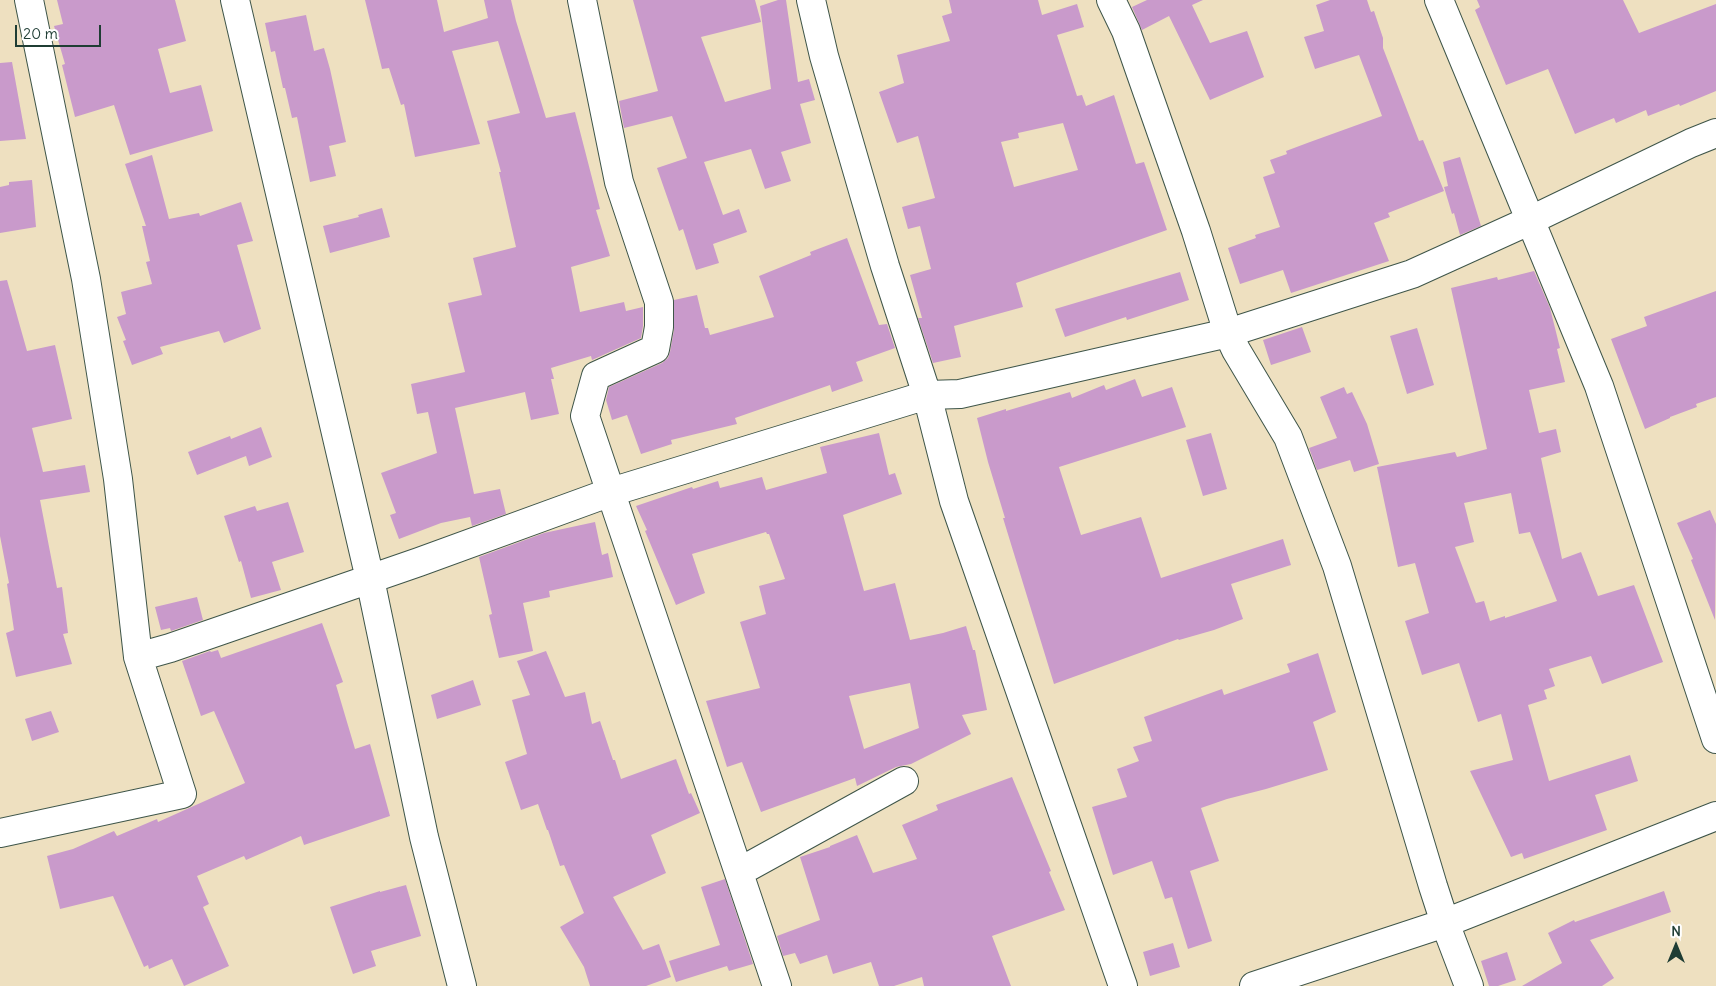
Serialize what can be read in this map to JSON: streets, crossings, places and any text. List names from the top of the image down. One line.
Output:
{"scale_bar":"20 m","north":"top"}
